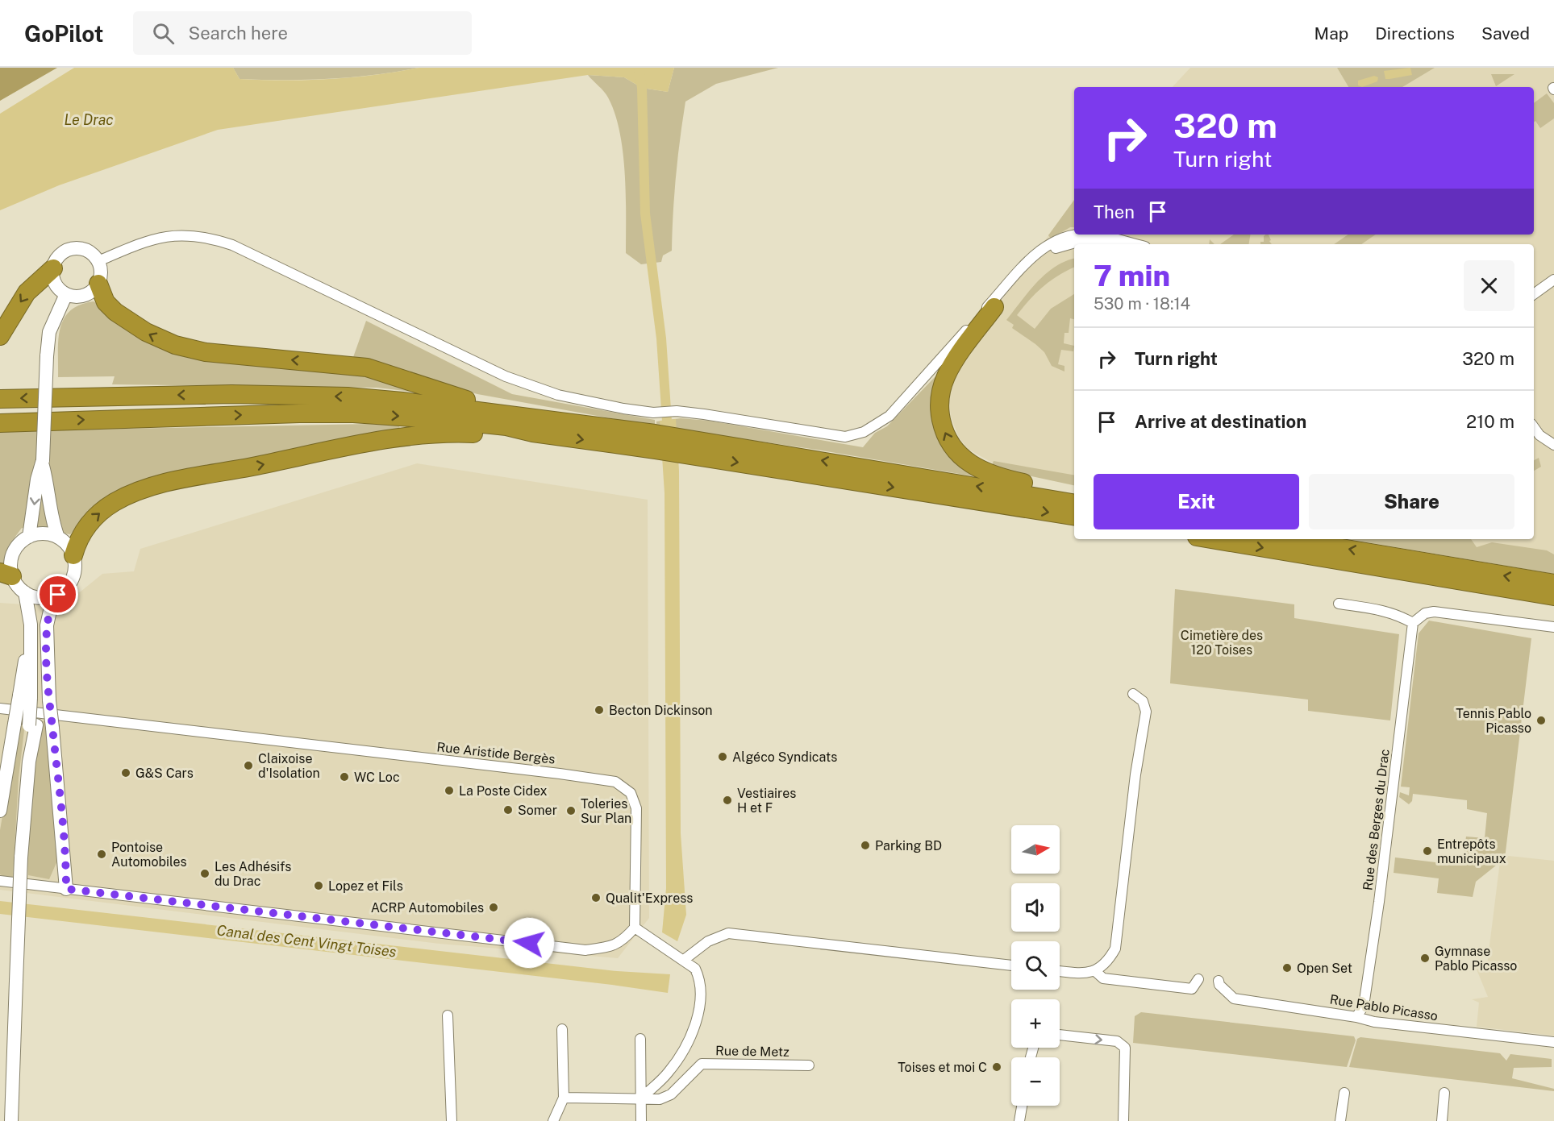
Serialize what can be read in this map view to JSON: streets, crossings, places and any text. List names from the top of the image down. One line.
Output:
{"streets":{"street":["Rue Aristide Bergès","Rue des Berges du Drac","Rue Pablo Picasso","Rue de Metz"]},"crossings":[["Rue des Berges du Drac","Rue Pablo Picasso"]],"water":["Le Drac","Canal des Cent Vingt Toises"],"parks":["Cimetière des 120 Toises"],"places":["Becton Dickinson","Tennis Pablo Picasso","Algéco Syndicats","Claixoise d'Isolation","G&S Cars","WC Loc","La Poste Cidex","Vestiaires H et F","Somer","Toleries Sur Plan","Parking BD","Entrepôts municipaux","Pontoise Automobiles","Les Adhésifs du Drac","Lopez et Fils","Qualit'Express","ACRP Automobiles","Gymnase Pablo Picasso","Open Set","Toises et moi C"],"north":"right","page":{"header":"GoPilot","search":"Search here","nav":["Map","Directions","Saved"],"turn":["320 m","Turn right"],"then":"Then","heading":["7 min","530 m · 18:14"],"list":[{"name":"Turn right","value":"320 m"},{"name":"Arrive at destination","value":"210 m"}],"buttons":["Exit","Share"],"map_buttons":["+","−"]}}
